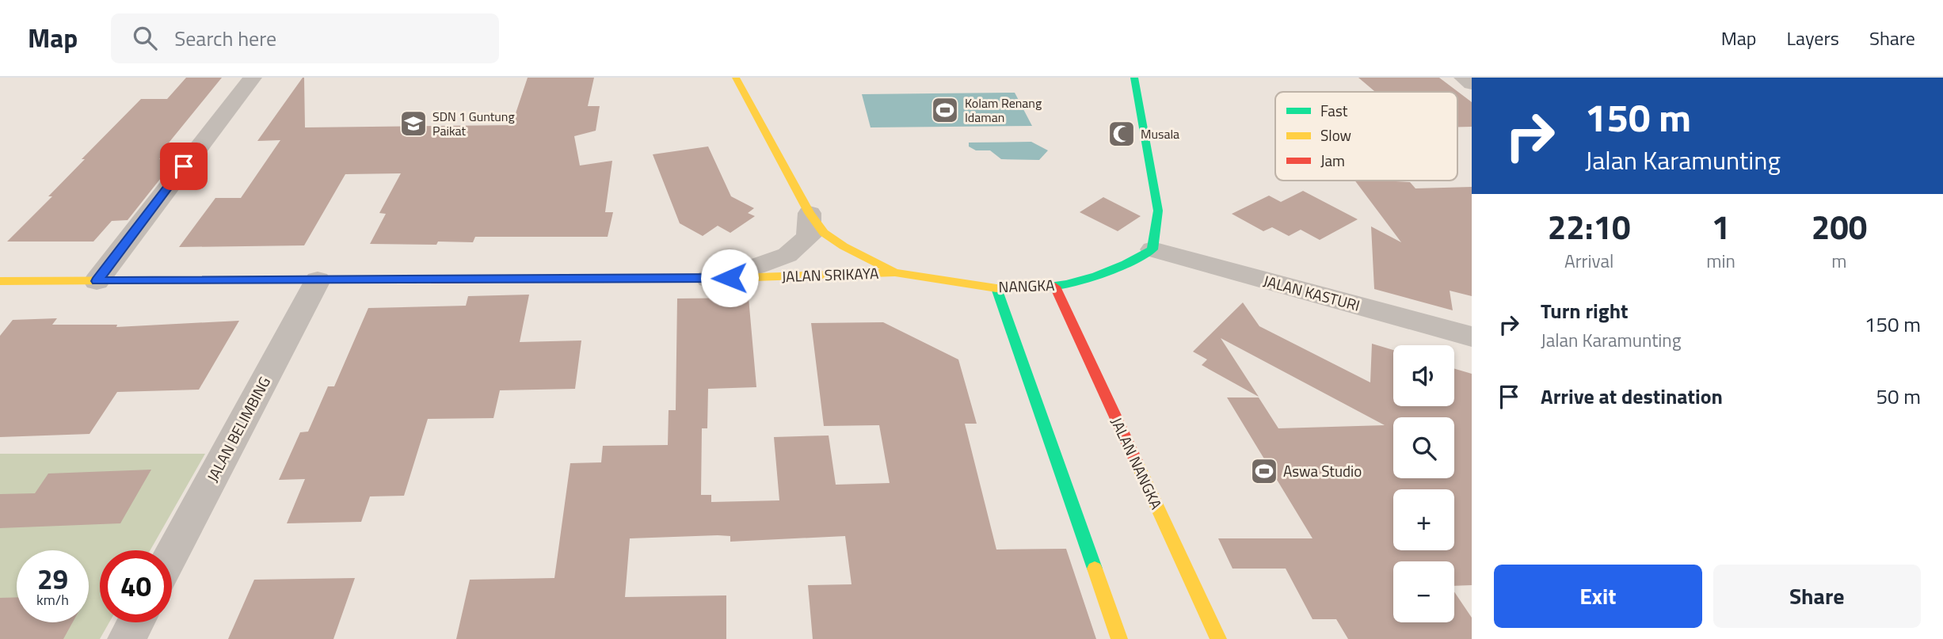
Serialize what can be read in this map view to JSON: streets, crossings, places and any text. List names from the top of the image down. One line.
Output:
{"streets":{"street":["JALAN SRIKAYA","NANGKA","JALAN KASTURI","JALAN BELIMBING","JALAN NANGKA"]},"crossings":[["JALAN SRIKAYA","NANGKA"],["JALAN SRIKAYA","JALAN BELIMBING"],["NANGKA","JALAN KASTURI"],["NANGKA","JALAN NANGKA"]],"places":{"sports":["Kolam Renang Idaman","Aswa Studio"],"school or university":["SDN 1 Guntung Paikat"],"mosque":["Musala"]},"legend":["Fast","Slow","Jam"],"page":{"header":"Map","search":"Search here","nav":["Map","Layers","Share"],"turn":["150 m","Jalan Karamunting"],"eta":["22:10","Arrival","1","min","200","m"],"list":[{"name":"Turn right","note":"Jalan Karamunting","value":"150 m"},{"name":"Arrive at destination","value":"50 m"}],"map_buttons":["+","−"],"speed":"29 km/h","limit":"40","buttons":["Exit","Share"]}}
